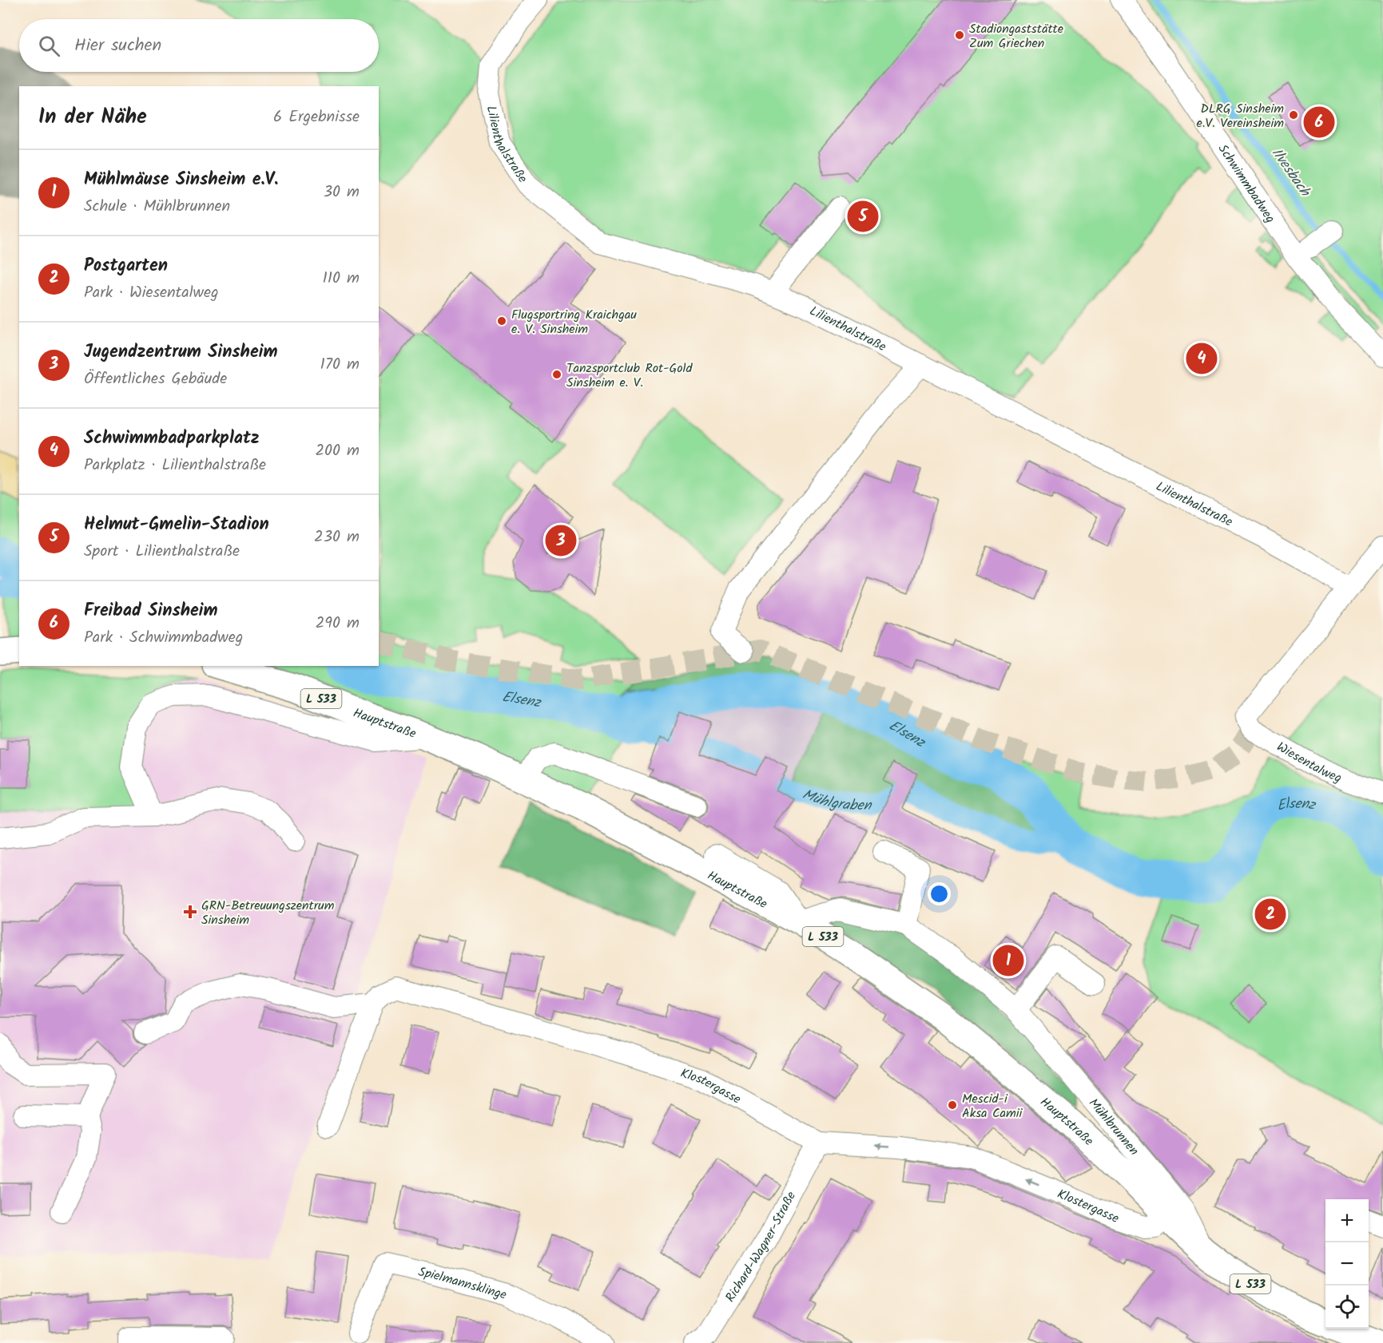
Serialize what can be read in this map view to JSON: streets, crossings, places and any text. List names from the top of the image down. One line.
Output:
{"streets":{"main road":["L 533","Hauptstraße"],"street":["Lilienthalstraße","Schwimmbadweg","Wiesentalweg","Klostergasse","Mühlbrunnen","Richard-Wagner-Straße","Spielmannsklinge"]},"crossings":[["Lilienthalstraße","Wiesentalweg"],["Hauptstraße","Klostergasse"],["Hauptstraße","Mühlbrunnen"],["Klostergasse","Richard-Wagner-Straße"]],"one_way":["Klostergasse"],"water":["Ilvesbach","Elsenz","Mühlgraben"],"places":{"other":["Stadiongaststätte Zum Griechen","DLRG Sinsheim e.V. Vereinsheim","Flugsportring Kraichgau e. V. Sinsheim","Tanzsportclub Rot-Gold Sinsheim e. V.","Mescid-i Aksa Camii"],"health":["GRN-Betreuungszentrum Sinsheim"]},"page":{"search":"Hier suchen","heading":["In der Nähe","6 Ergebnisse"],"pins":["6","5","4","3","2","1"],"list":[{"mark":"1","name":"Mühlmäuse Sinsheim e.V.","note":"Schule · Mühlbrunnen","value":"30 m"},{"mark":"2","name":"Postgarten","note":"Park · Wiesentalweg","value":"110 m"},{"mark":"3","name":"Jugendzentrum Sinsheim","note":"Öffentliches Gebäude","value":"170 m"},{"mark":"4","name":"Schwimmbadparkplatz","note":"Parkplatz · Lilienthalstraße","value":"200 m"},{"mark":"5","name":"Helmut-Gmelin-Stadion","note":"Sport · Lilienthalstraße","value":"230 m"},{"mark":"6","name":"Freibad Sinsheim","note":"Park · Schwimmbadweg","value":"290 m"}],"map_buttons":["+","−"]}}
